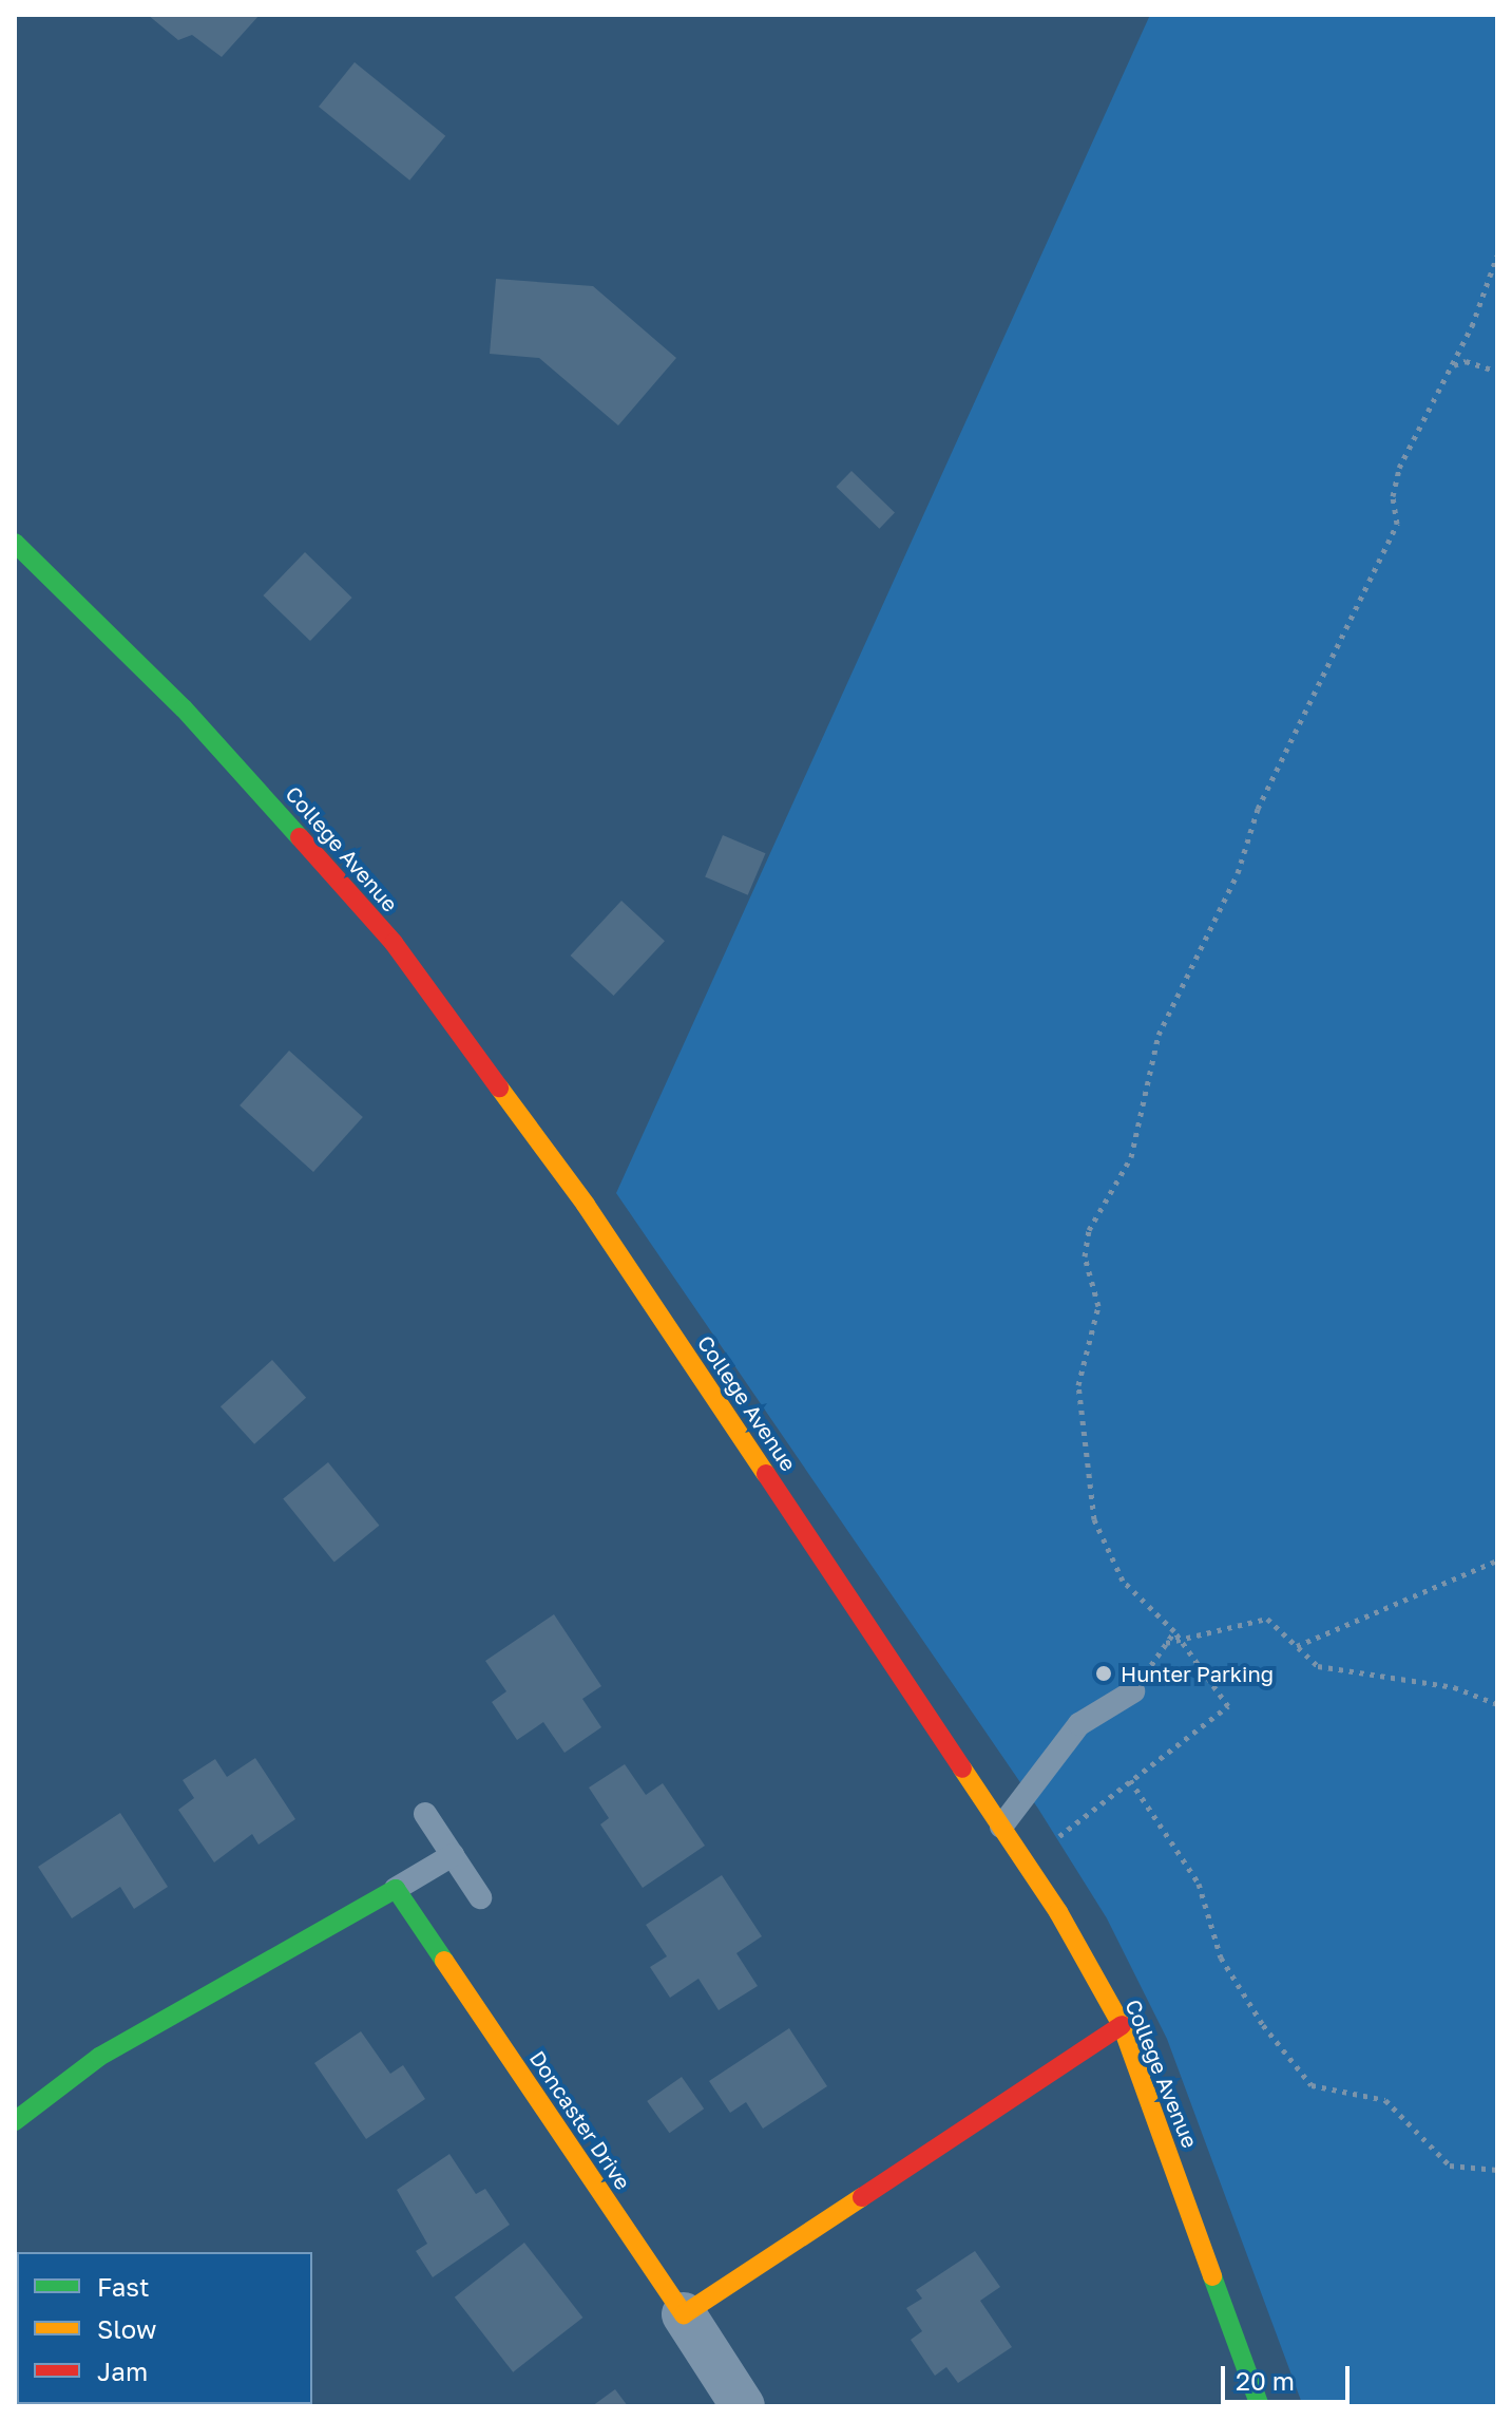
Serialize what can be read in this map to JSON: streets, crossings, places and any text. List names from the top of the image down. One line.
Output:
{"streets":{"street":["College Avenue","Doncaster Drive"]},"places":["Hunter Parking"],"legend":["Fast","Slow","Jam"],"scale_bar":"20 m"}
